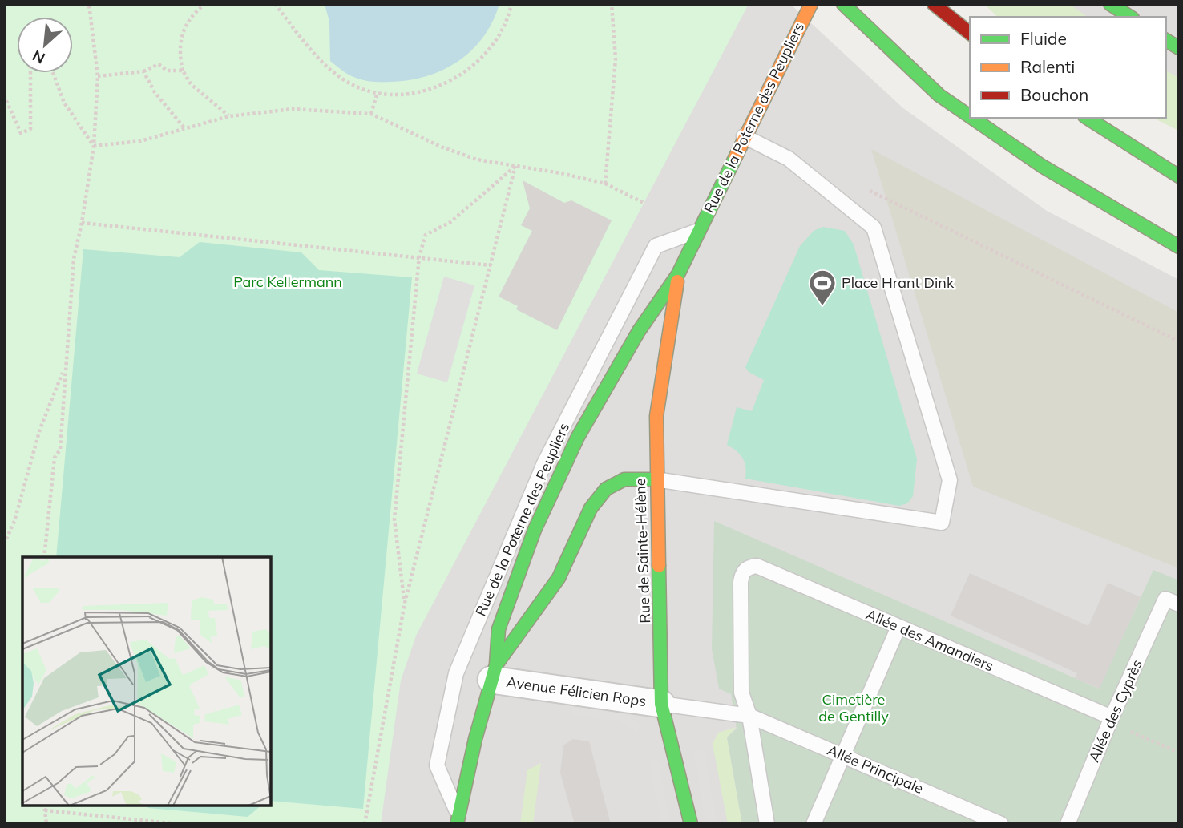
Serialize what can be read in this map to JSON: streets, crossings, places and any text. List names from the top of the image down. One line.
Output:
{"streets":{"main road":["Rue de la Poterne des Peupliers","Rue de Sainte-Hélène"],"street":["Avenue Félicien Rops"],"lane":["Allée des Amandiers","Allée des Cyprès","Allée Principale"]},"crossings":[["Rue de la Poterne des Peupliers","Rue de Sainte-Hélène"],["Rue de la Poterne des Peupliers","Avenue Félicien Rops"],["Rue de Sainte-Hélène","Avenue Félicien Rops"],["Rue de Sainte-Hélène","Allée Principale"],["Allée des Amandiers","Allée des Cyprès"],["Allée des Amandiers","Allée Principale"],["Avenue Félicien Rops","Allée Principale"]],"parks":["Parc Kellermann","Cimetière de Gentilly"],"places":{"sports":["Place Hrant Dink"]},"legend":["Fluide","Ralenti","Bouchon"],"north":"bottom left"}
